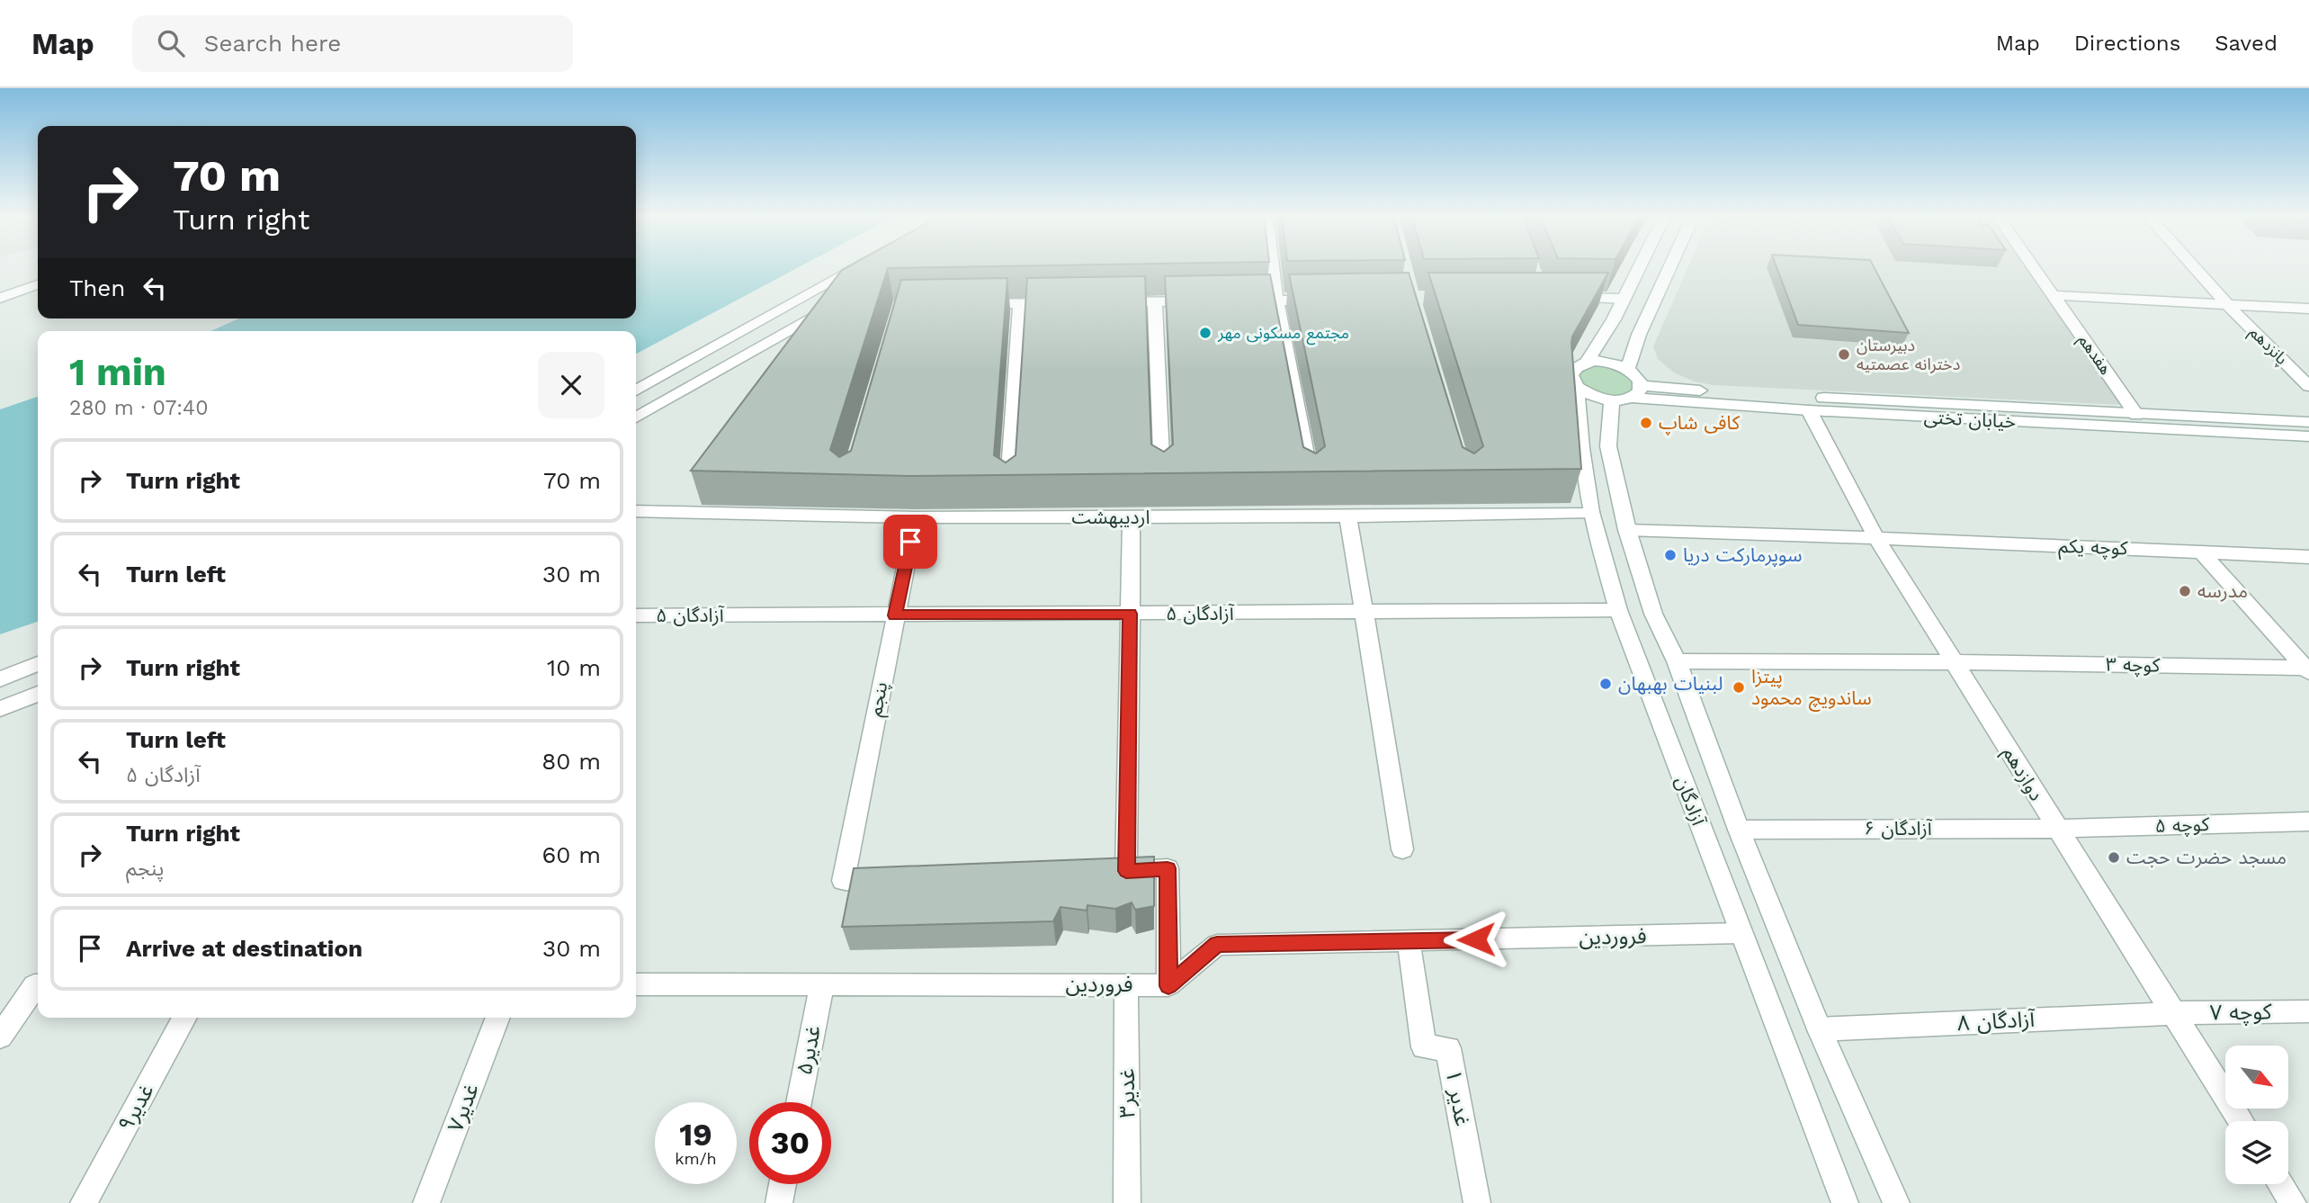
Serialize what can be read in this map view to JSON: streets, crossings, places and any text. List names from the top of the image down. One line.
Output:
{"streets":{"street":["پانزدهم","هفدهم","خیابان تختی","اردیبهشت","کوچه یکم","آزادگان ۵","کوچه ۳","پنجم","دوازدهم","آزادگان","کوچه ۵","آزادگان ۶","فروردین","کوچه ۷","آزادگان ۸","غدیر۵","غدیر۳","غدیر ۱","غدیر۹","غدیر۷"]},"crossings":[["هفدهم","خیابان تختی"],["خیابان تختی","دوازدهم"],["خیابان تختی","آزادگان"],["اردیبهشت","پنجم"],["اردیبهشت","آزادگان"],["کوچه یکم","دوازدهم"],["کوچه یکم","آزادگان"],["آزادگان ۵","پنجم"],["آزادگان ۵","آزادگان"],["کوچه ۳","دوازدهم"],["کوچه ۳","آزادگان"],["دوازدهم","کوچه ۵"],["دوازدهم","آزادگان ۶"],["دوازدهم","کوچه ۷"],["دوازدهم","آزادگان ۸"],["آزادگان","آزادگان ۶"],["آزادگان","فروردین"],["آزادگان","آزادگان ۸"],["کوچه ۵","آزادگان ۶"],["فروردین","غدیر۵"],["فروردین","غدیر۳"],["فروردین","غدیر ۱"],["کوچه ۷","آزادگان ۸"]],"places":["مجتمع مسکونی مهر","دبیرستان دخترانه عصمتیه","کافی شاپ","سوپرمارکت دریا","مدرسه","لبنیات بهبهان","پیتزا ساندویچ محمود","مسجد حضرت حجت"],"north":"bottom right","page":{"header":"Map","search":"Search here","nav":["Map","Directions","Saved"],"turn":["70 m","Turn right"],"then":"Then","heading":["1 min","280 m · 07:40"],"list":[{"name":"Turn right","value":"70 m"},{"name":"Turn left","value":"30 m"},{"name":"Turn right","value":"10 m"},{"name":"Turn left","note":"آزادگان ۵","value":"80 m"},{"name":"Turn right","note":"پنجم","value":"60 m"},{"name":"Arrive at destination","value":"30 m"}],"speed":"19 km/h","limit":"30"}}
